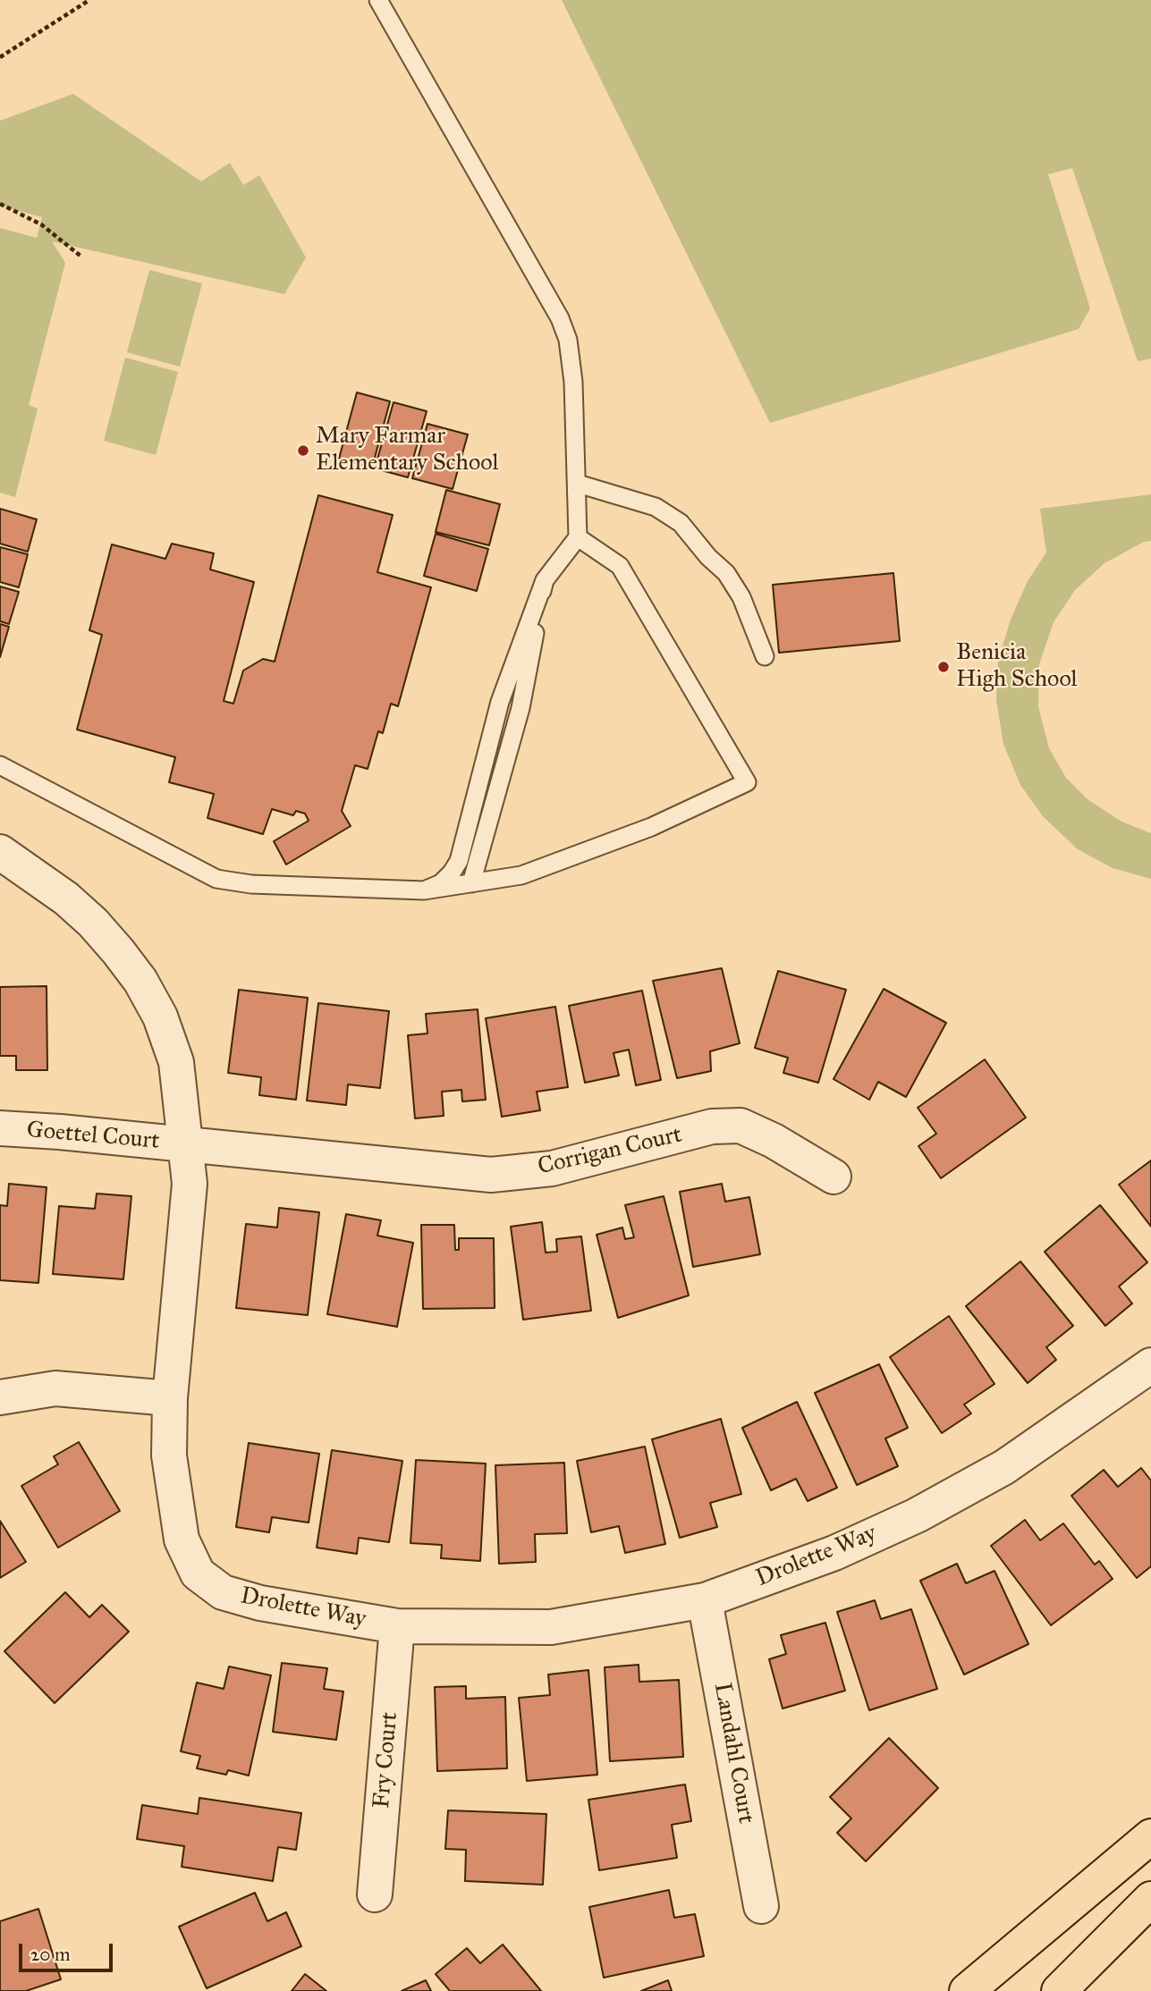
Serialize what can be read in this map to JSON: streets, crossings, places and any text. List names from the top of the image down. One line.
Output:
{"streets":{"street":["Goettel Court","Corrigan Court","Drolette Way","Landahl Court","Fry Court"]},"crossings":[["Goettel Court","Corrigan Court"],["Goettel Court","Drolette Way"],["Corrigan Court","Drolette Way"],["Drolette Way","Landahl Court"],["Drolette Way","Fry Court"]],"places":["Mary Farmar Elementary School","Benicia High School"],"scale_bar":"20 m"}
